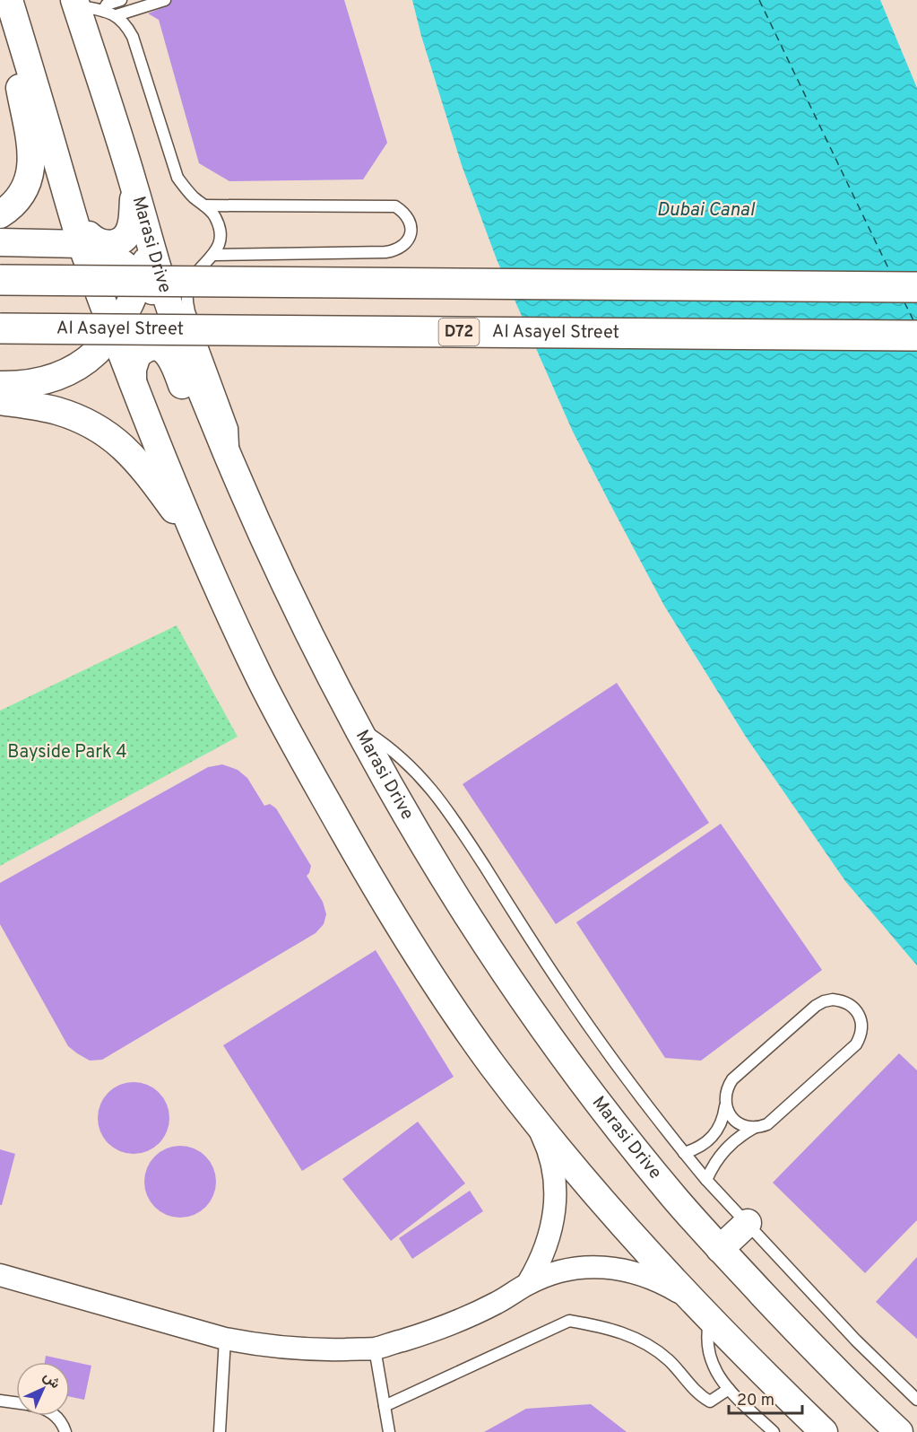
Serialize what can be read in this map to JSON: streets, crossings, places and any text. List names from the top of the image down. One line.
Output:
{"streets":{"main road":["Al Asayel Street","D72"],"street":["Marasi Drive"]},"water":["Dubai Canal"],"parks":["Bayside Park 4"],"scale_bar":"20 m","north":"top right"}
